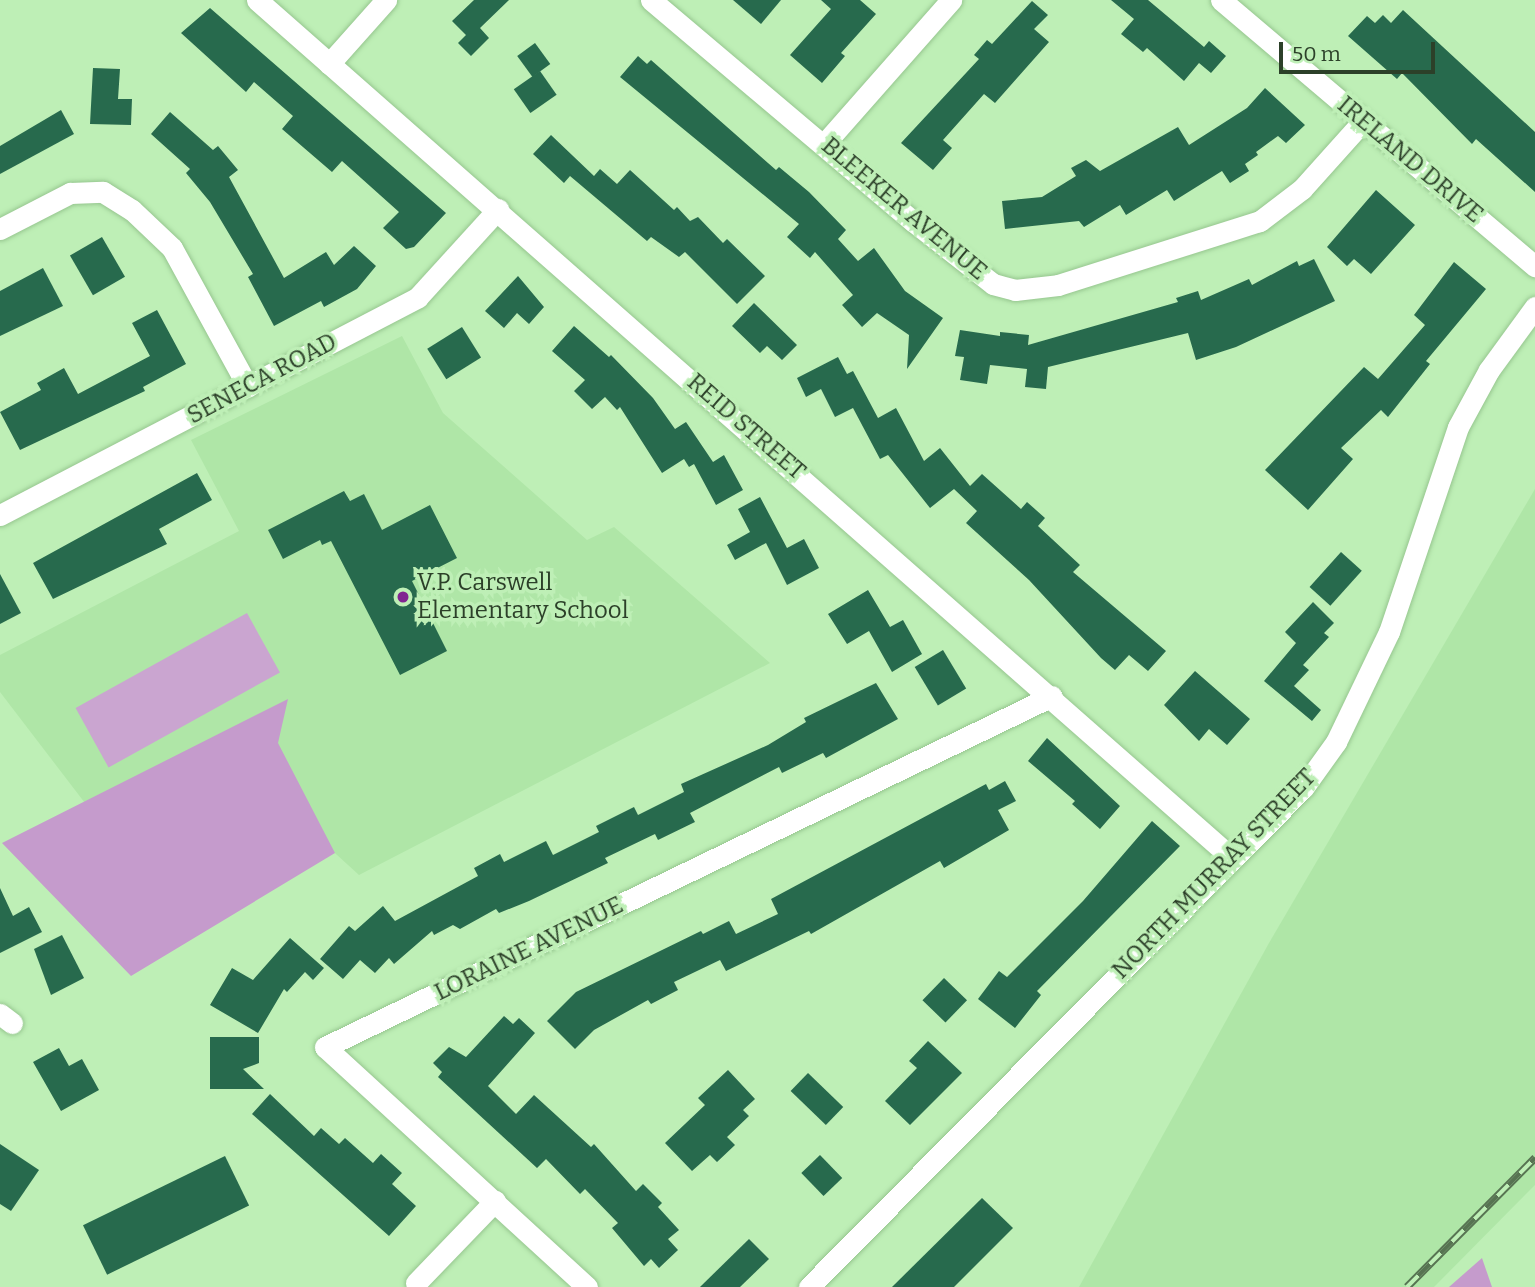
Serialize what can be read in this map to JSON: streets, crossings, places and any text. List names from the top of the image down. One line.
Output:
{"streets":{"street":["IRELAND DRIVE","BLEEKER AVENUE","SENECA ROAD","REID STREET","NORTH MURRAY STREET","LORAINE AVENUE"]},"crossings":[["IRELAND DRIVE","BLEEKER AVENUE"],["SENECA ROAD","REID STREET"],["REID STREET","NORTH MURRAY STREET"],["REID STREET","LORAINE AVENUE"]],"places":["V.P. Carswell Elementary School"],"scale_bar":"50 m"}
